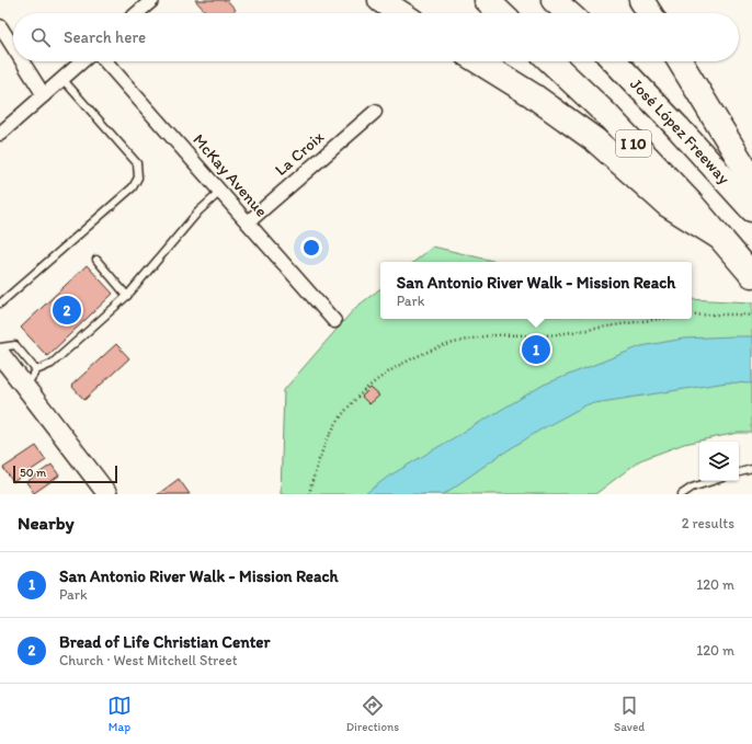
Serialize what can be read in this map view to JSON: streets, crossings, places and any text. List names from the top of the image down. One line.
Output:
{"streets":{"highway":["José López Freeway","I 10"],"street":["La Croix","McKay Avenue"]},"crossings":[["La Croix","McKay Avenue"]],"scale_bar":"50 m","page":{"search":"Search here","popup":["San Antonio River Walk - Mission Reach","Park"],"pins":["2","1"],"scale":"50 m","heading":["Nearby","2 results"],"list":[{"mark":"1","name":"San Antonio River Walk - Mission Reach","note":"Park","value":"120 m"},{"mark":"2","name":"Bread of Life Christian Center","note":"Church · West Mitchell Street","value":"120 m"}],"nav":["Map","Directions","Saved"]}}
